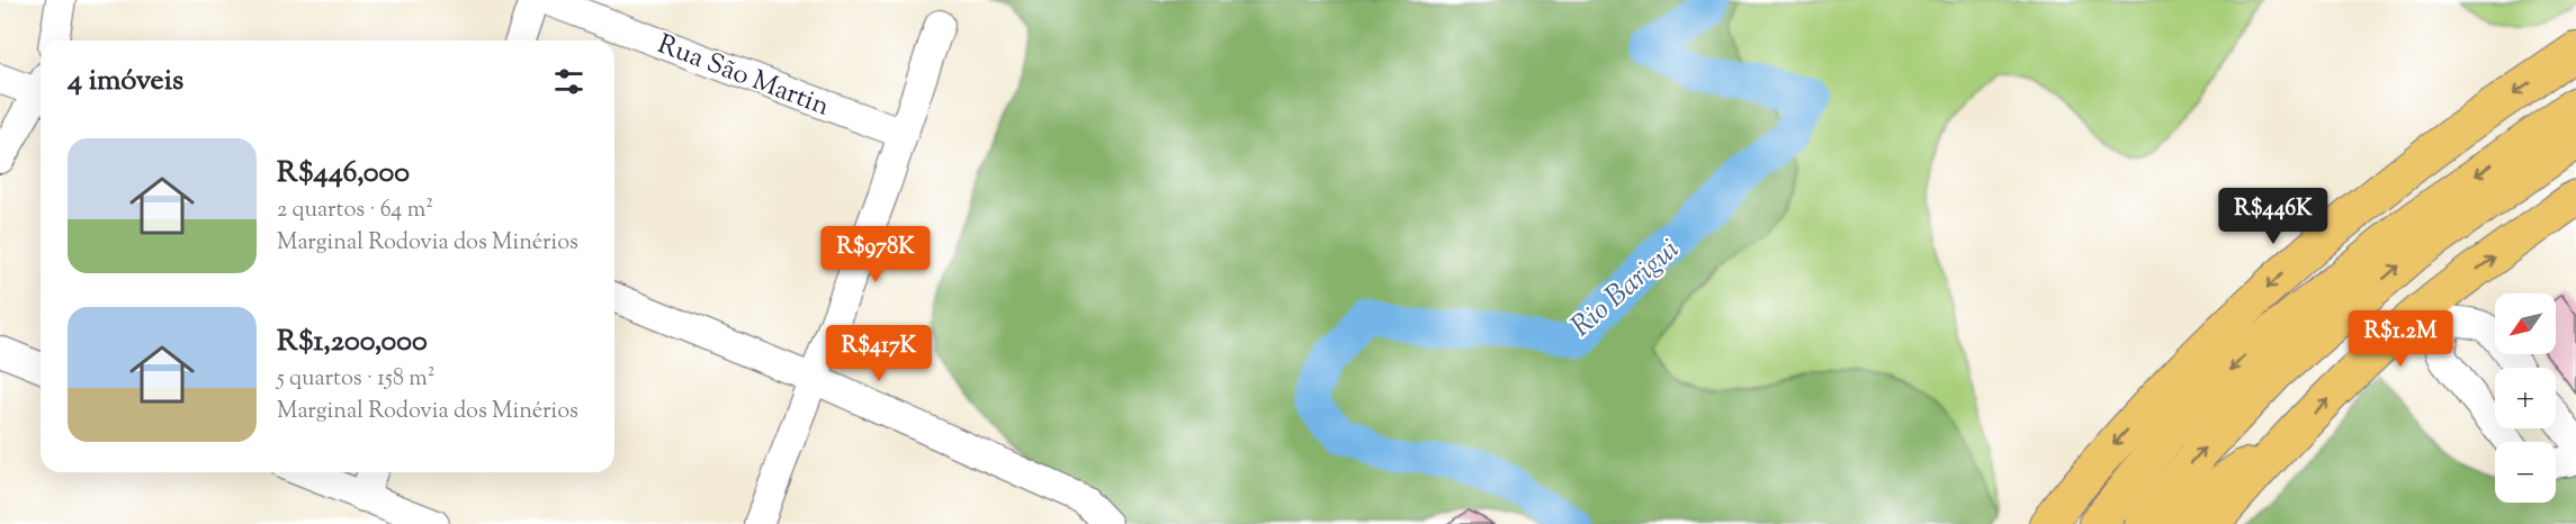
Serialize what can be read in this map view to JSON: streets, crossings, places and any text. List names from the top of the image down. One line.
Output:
{"streets":{"street":["Rua São Martin"]},"water":["Rio Barigui"],"north":"bottom left","page":{"heading":"4 imóveis","list":[{"name":"R$446,000","note":"2 quartos · 64 m² · Marginal Rodovia dos Minérios"},{"name":"R$1,200,000","note":"5 quartos · 158 m² · Marginal Rodovia dos Minérios"}],"price":["R$446K","R$978K","R$1.2M","R$417K"],"map_buttons":["+","−"]}}
